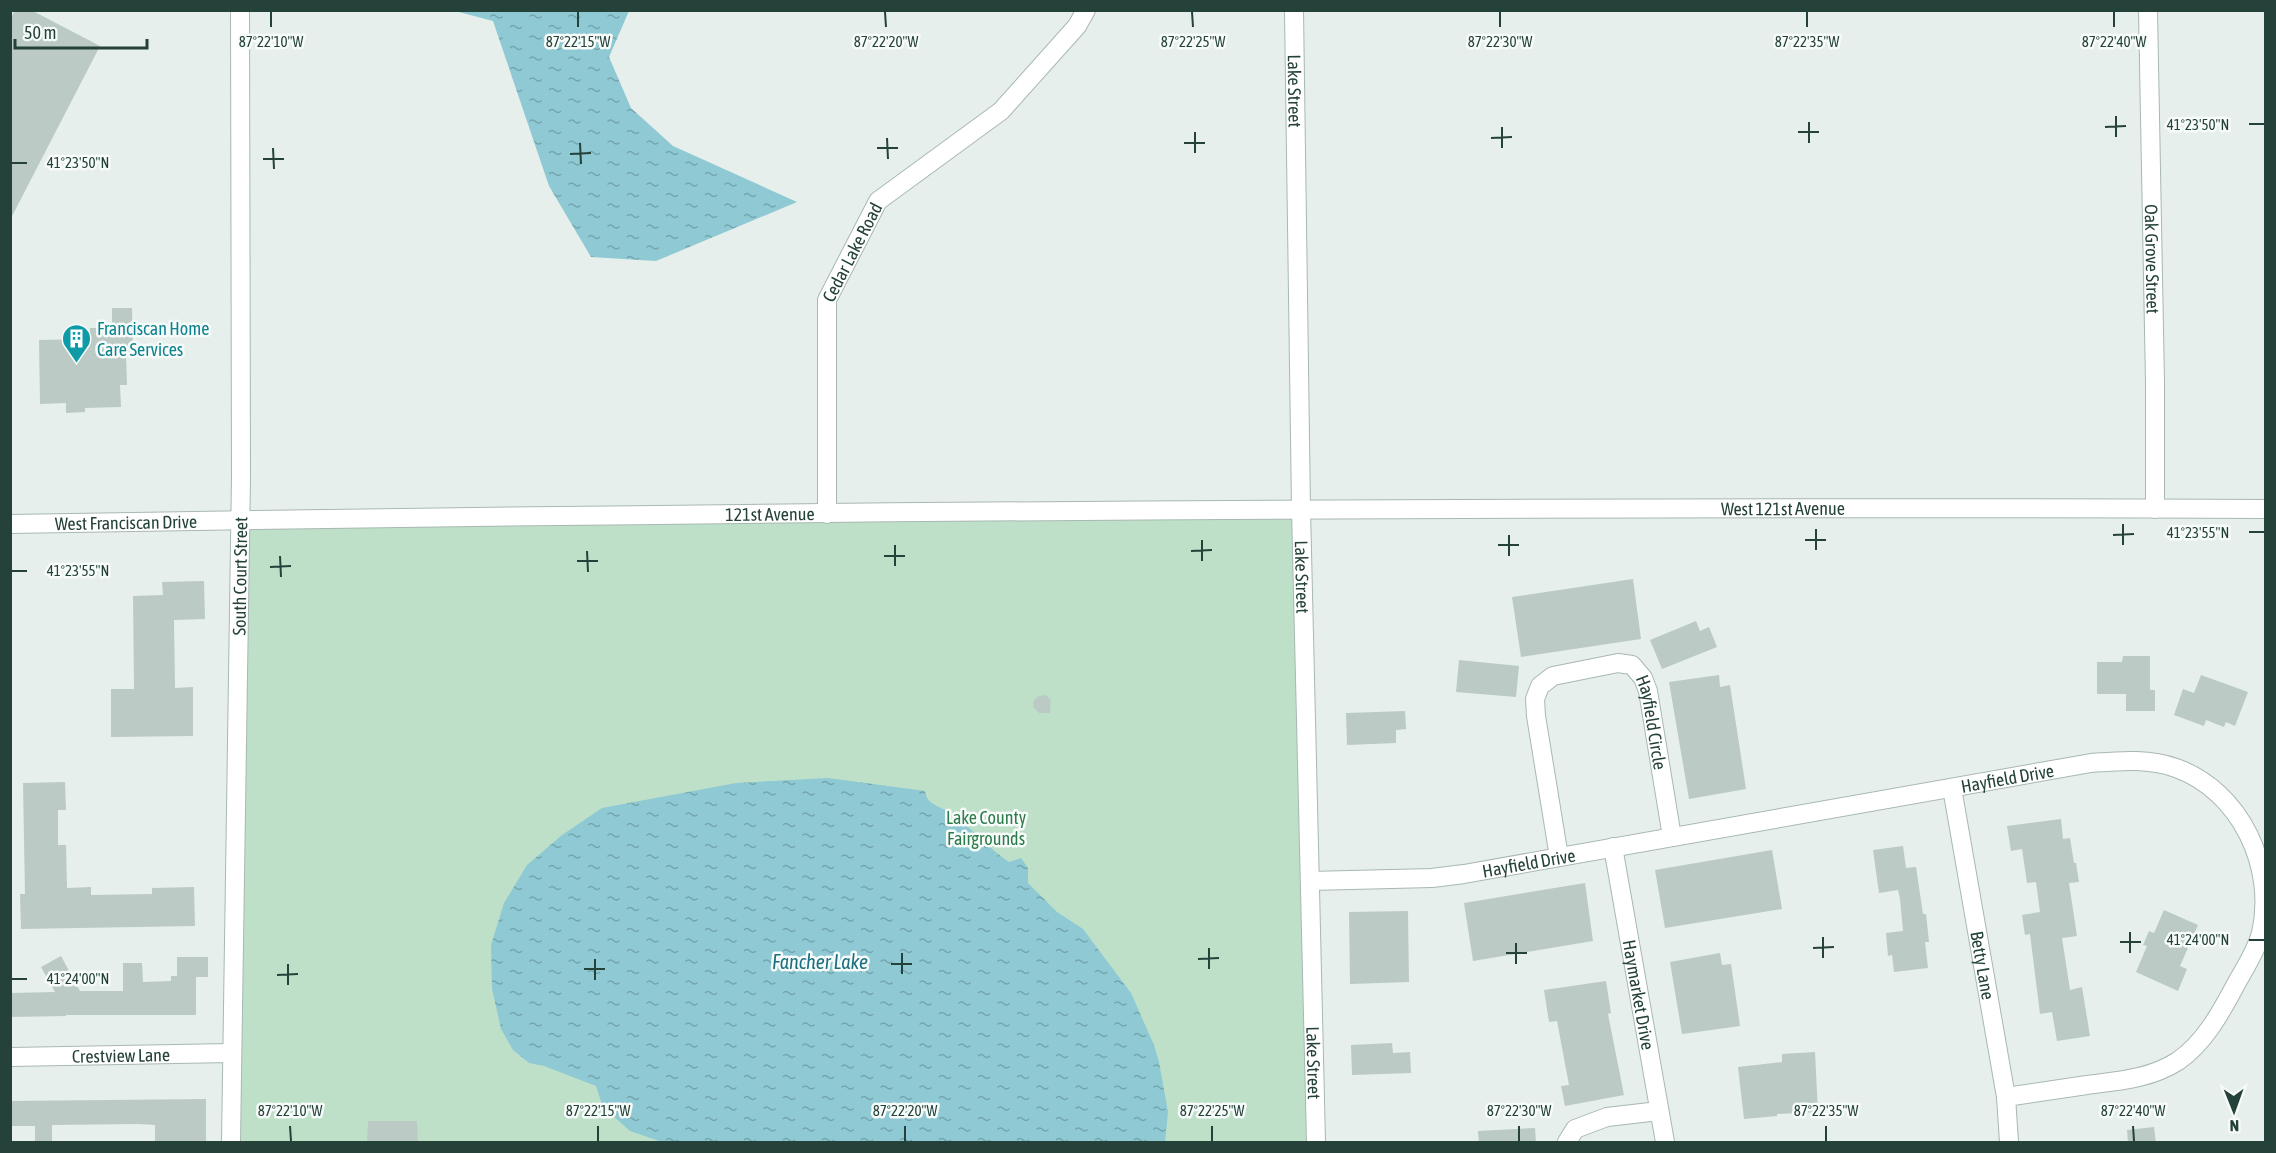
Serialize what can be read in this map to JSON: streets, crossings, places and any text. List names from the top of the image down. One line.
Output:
{"streets":{"street":["Lake Street","Cedar Lake Road","Oak Grove Street","West 121st Avenue","121st Avenue","West Franciscan Drive","South Court Street","Hayfield Circle","Hayfield Drive","Betty Lane","Haymarket Drive","Crestview Lane"]},"crossings":[["Lake Street","West 121st Avenue"],["Lake Street","121st Avenue"],["Lake Street","Hayfield Drive"],["Cedar Lake Road","121st Avenue"],["Oak Grove Street","West 121st Avenue"],["West 121st Avenue","121st Avenue"],["121st Avenue","West Franciscan Drive"],["121st Avenue","South Court Street"],["West Franciscan Drive","South Court Street"],["South Court Street","Crestview Lane"],["Hayfield Circle","Hayfield Drive"],["Hayfield Drive","Betty Lane"],["Hayfield Drive","Haymarket Drive"]],"water":["Fancher Lake"],"parks":["Lake County Fairgrounds"],"places":{"building":["Franciscan Home Care Services"]},"scale_bar":"50 m","north":"bottom","coordinates":["87°22'10\"W","87°22'15\"W","87°22'20\"W","87°22'25\"W","87°22'30\"W","87°22'35\"W","87°22'40\"W","41°23'50\"N","41°23'55\"N","41°24'00\"N"]}
